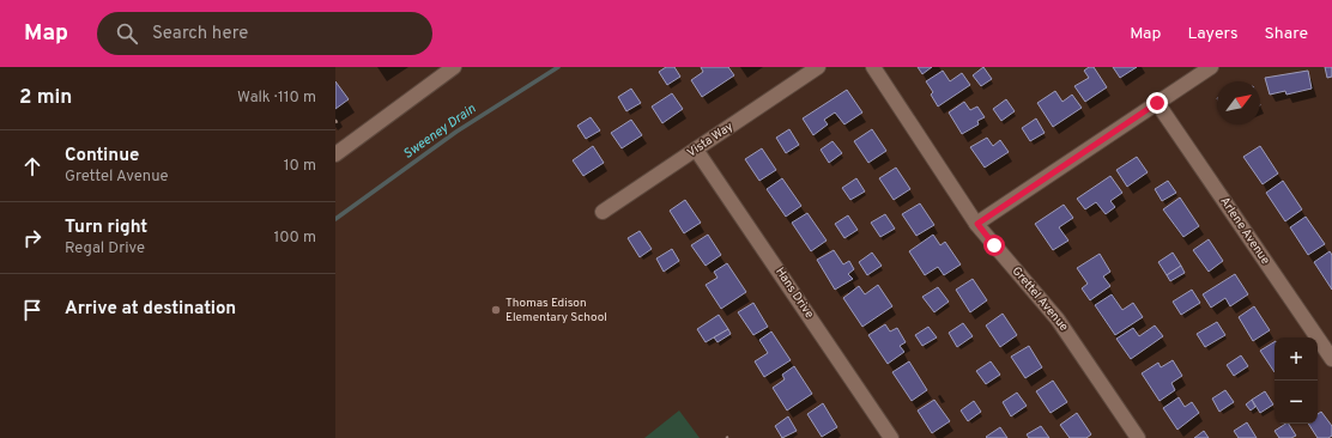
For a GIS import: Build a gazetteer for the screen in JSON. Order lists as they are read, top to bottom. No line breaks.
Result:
{"streets":{"street":["Vista Way","Arlene Avenue","Hans Drive","Grettel Avenue"]},"crossings":[["Vista Way","Hans Drive"]],"water":["Sweeney Drain"],"places":["Thomas Edison Elementary School"],"north":"top right","page":{"header":"Map","search":"Search here","nav":["Map","Layers","Share"],"heading":["2 min","Walk · 110 m"],"list":[["Continue","Grettel Avenue","10 m"],["Turn right","Regal Drive","100 m"],"Arrive at destination"],"map_buttons":["+","−"]}}
